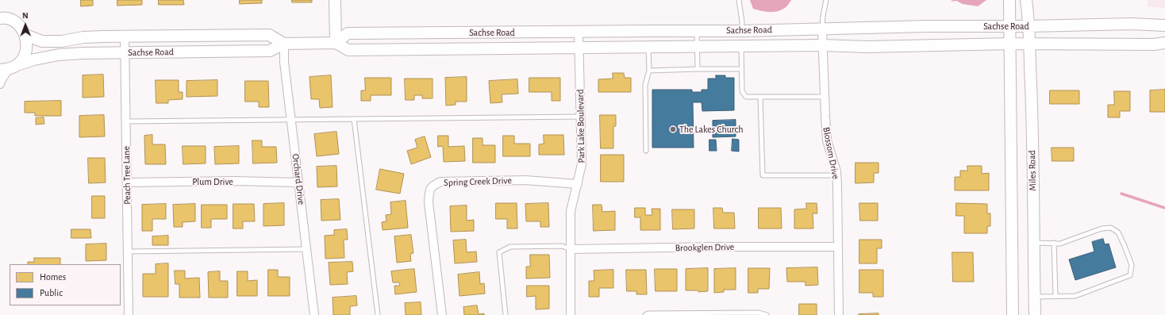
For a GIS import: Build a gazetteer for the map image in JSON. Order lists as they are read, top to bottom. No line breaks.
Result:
{"streets":{"main road":["Sachse Road","Miles Road"],"street":["Park Lake Boulevard","Blossom Drive","Peach Tree Lane","Orchard Drive","Plum Drive","Spring Creek Drive","Brookglen Drive"]},"crossings":[["Sachse Road","Park Lake Boulevard"],["Sachse Road","Blossom Drive"],["Sachse Road","Miles Road"],["Sachse Road","Peach Tree Lane"],["Sachse Road","Orchard Drive"],["Park Lake Boulevard","Spring Creek Drive"],["Park Lake Boulevard","Brookglen Drive"],["Blossom Drive","Brookglen Drive"],["Peach Tree Lane","Plum Drive"],["Orchard Drive","Plum Drive"]],"places":["The Lakes Church"],"legend":["Homes","Public"],"north":"top"}
